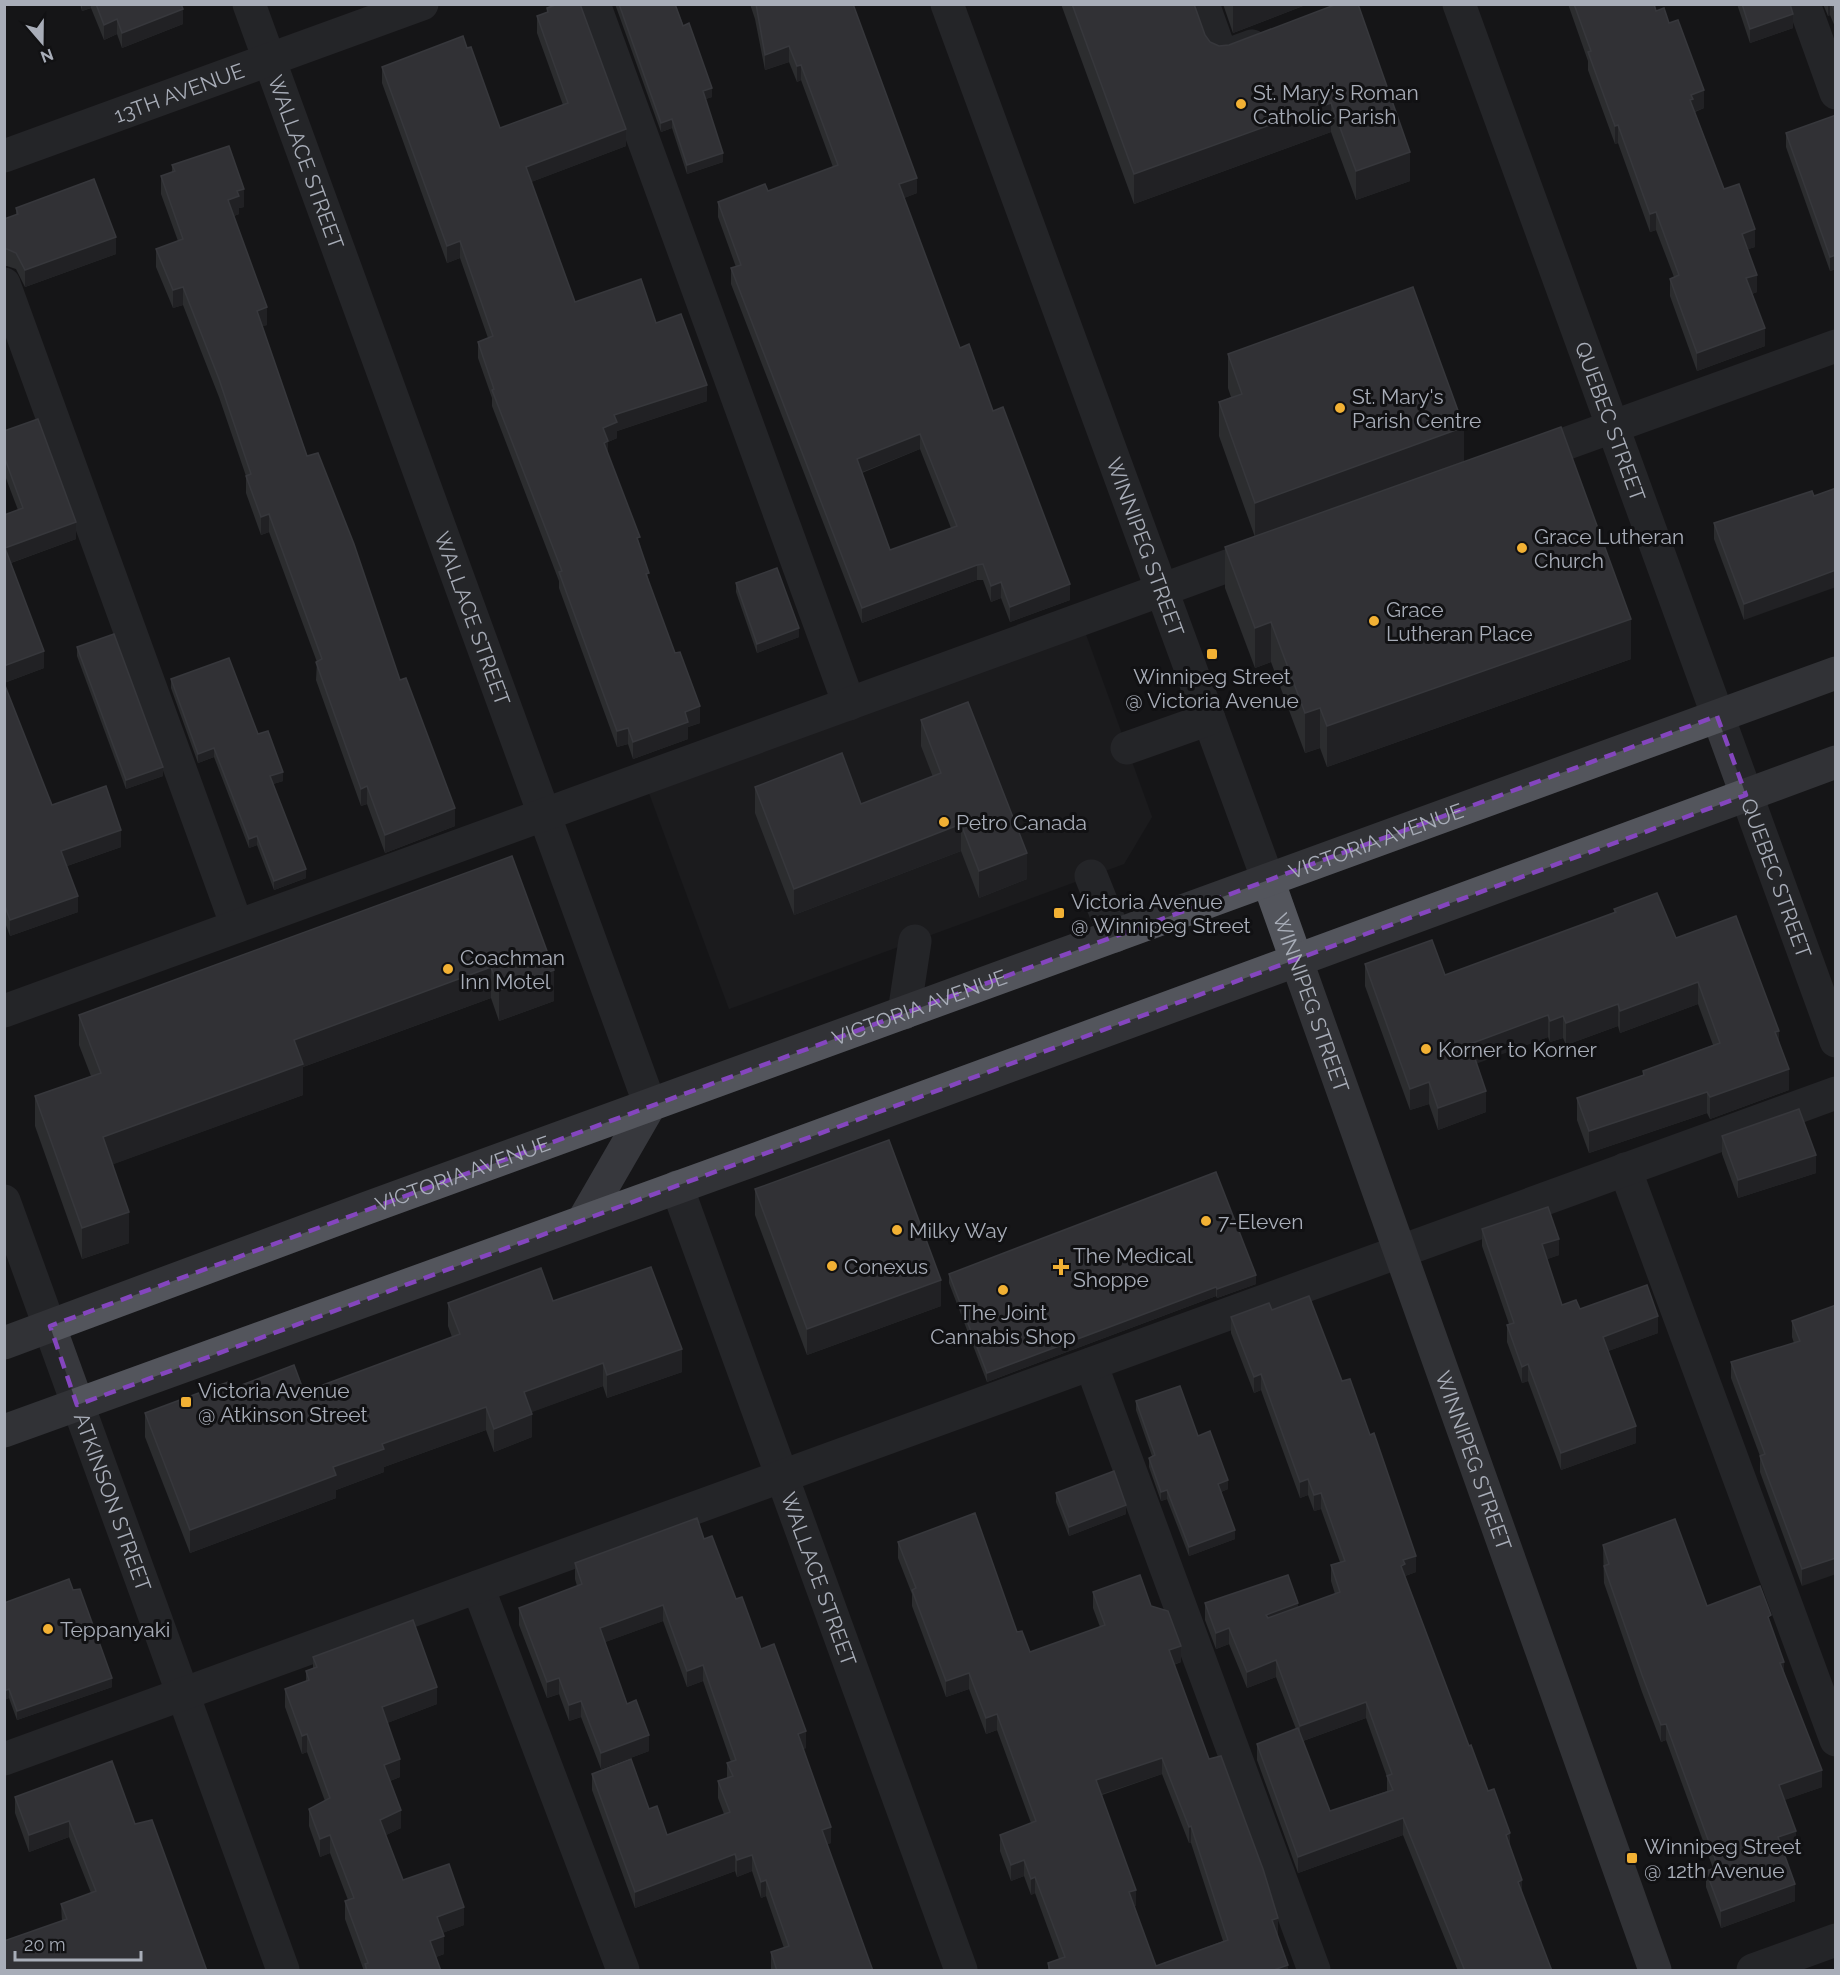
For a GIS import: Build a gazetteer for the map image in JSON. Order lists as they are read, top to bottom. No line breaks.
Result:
{"streets":{"main road":["WINNIPEG STREET","VICTORIA AVENUE"],"street":["13TH AVENUE","WALLACE STREET","QUEBEC STREET","ATKINSON STREET"]},"crossings":[["13TH AVENUE","WALLACE STREET"],["WALLACE STREET","VICTORIA AVENUE"],["QUEBEC STREET","VICTORIA AVENUE"],["WINNIPEG STREET","VICTORIA AVENUE"],["VICTORIA AVENUE","ATKINSON STREET"]],"places":{"other":["St. Mary's Roman Catholic Parish","St. Mary's Parish Centre","Grace Lutheran Church","Grace Lutheran Place","Petro Canada","Coachman Inn Motel","Korner to Korner","7-Eleven","Milky Way","Conexus","The Joint Cannabis Shop","Teppanyaki"],"transit":["Winnipeg Street @ Victoria Avenue","Victoria Avenue @ Winnipeg Street","Victoria Avenue @ Atkinson Street","Winnipeg Street @ 12th Avenue"],"health":["The Medical Shoppe"]},"scale_bar":"20 m","north":"bottom"}
